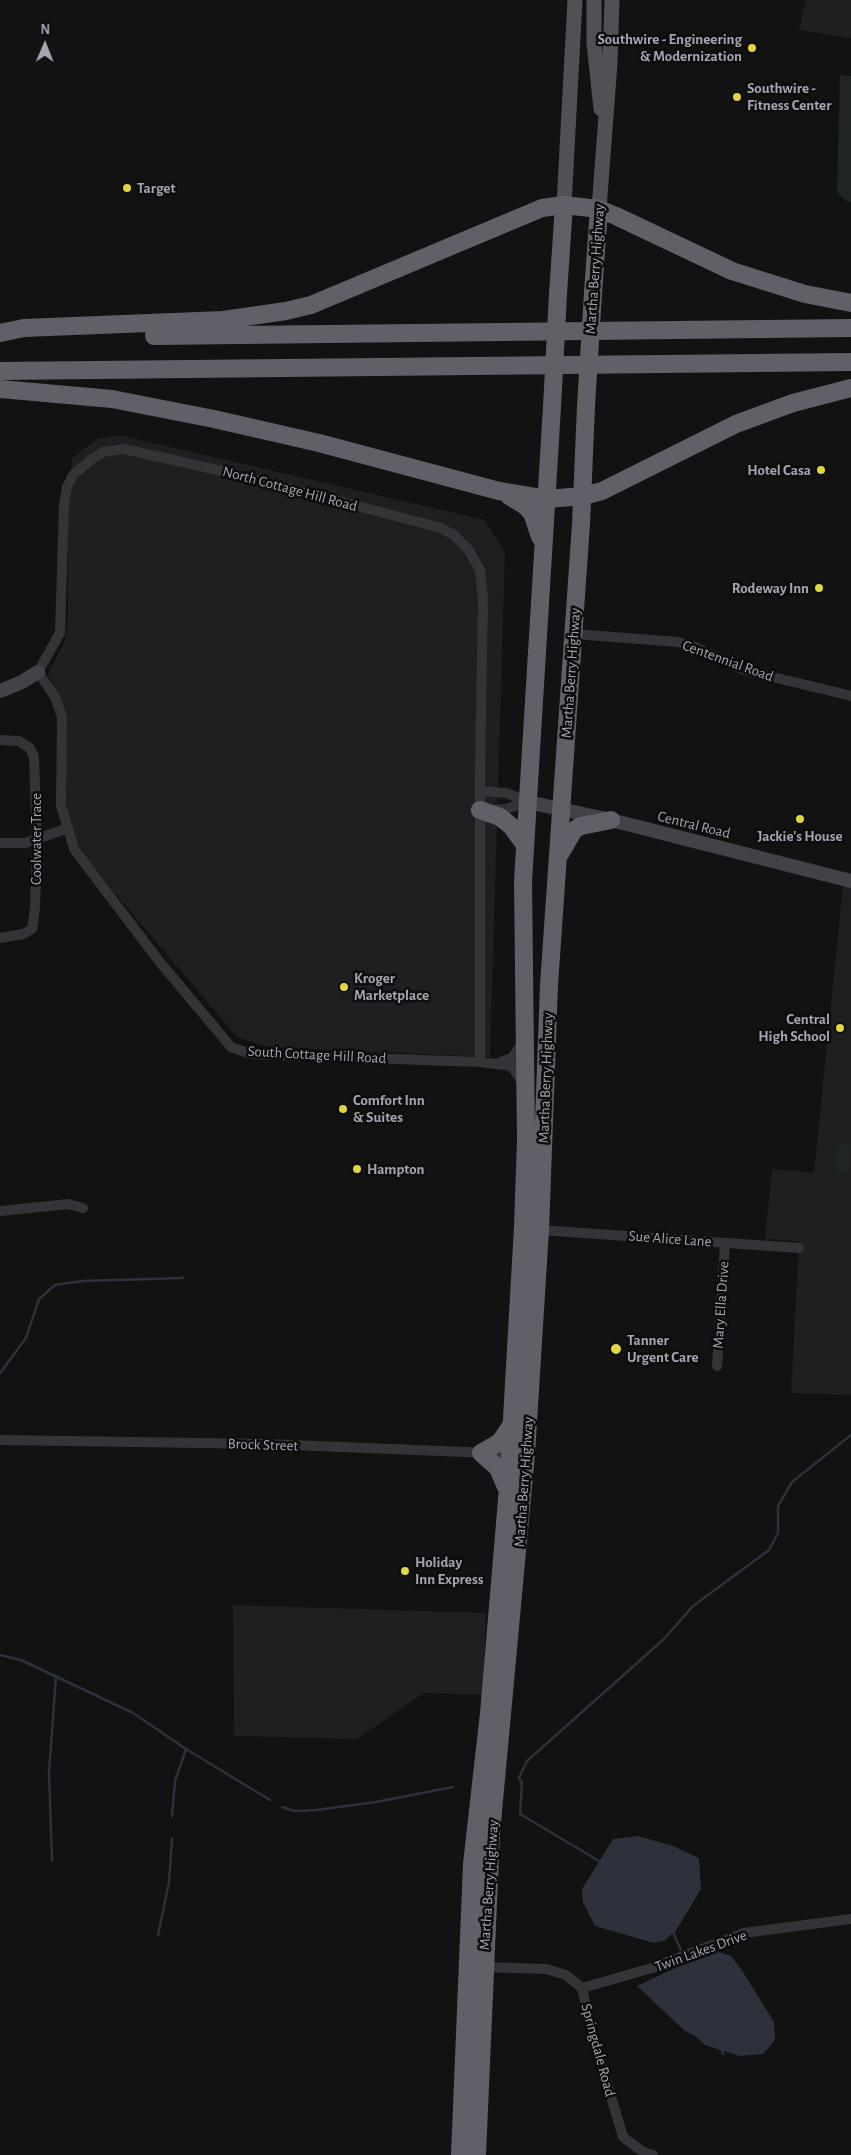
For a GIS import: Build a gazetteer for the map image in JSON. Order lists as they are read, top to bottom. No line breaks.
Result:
{"streets":{"highway":["Martha Berry Highway"],"street":["North Cottage Hill Road","Centennial Road","Central Road","Coolwater Trace","South Cottage Hill Road","Sue Alice Lane","Mary Ella Drive","Brock Street","Twin Lakes Drive","Springdale Road"]},"crossings":[["Martha Berry Highway","Centennial Road"],["Martha Berry Highway","Central Road"],["Martha Berry Highway","Sue Alice Lane"],["Martha Berry Highway","Brock Street"],["Martha Berry Highway","Springdale Road"],["North Cottage Hill Road","Central Road"],["North Cottage Hill Road","South Cottage Hill Road"],["Sue Alice Lane","Mary Ella Drive"],["Twin Lakes Drive","Springdale Road"]],"places":["Southwire - Engineering & Modernization","Southwire - Fitness Center","Target","Hotel Casa","Rodeway Inn","Jackie's House","Kroger Marketplace","Central High School","Comfort Inn & Suites","Hampton","Tanner Urgent Care","Holiday Inn Express"],"north":"top"}
